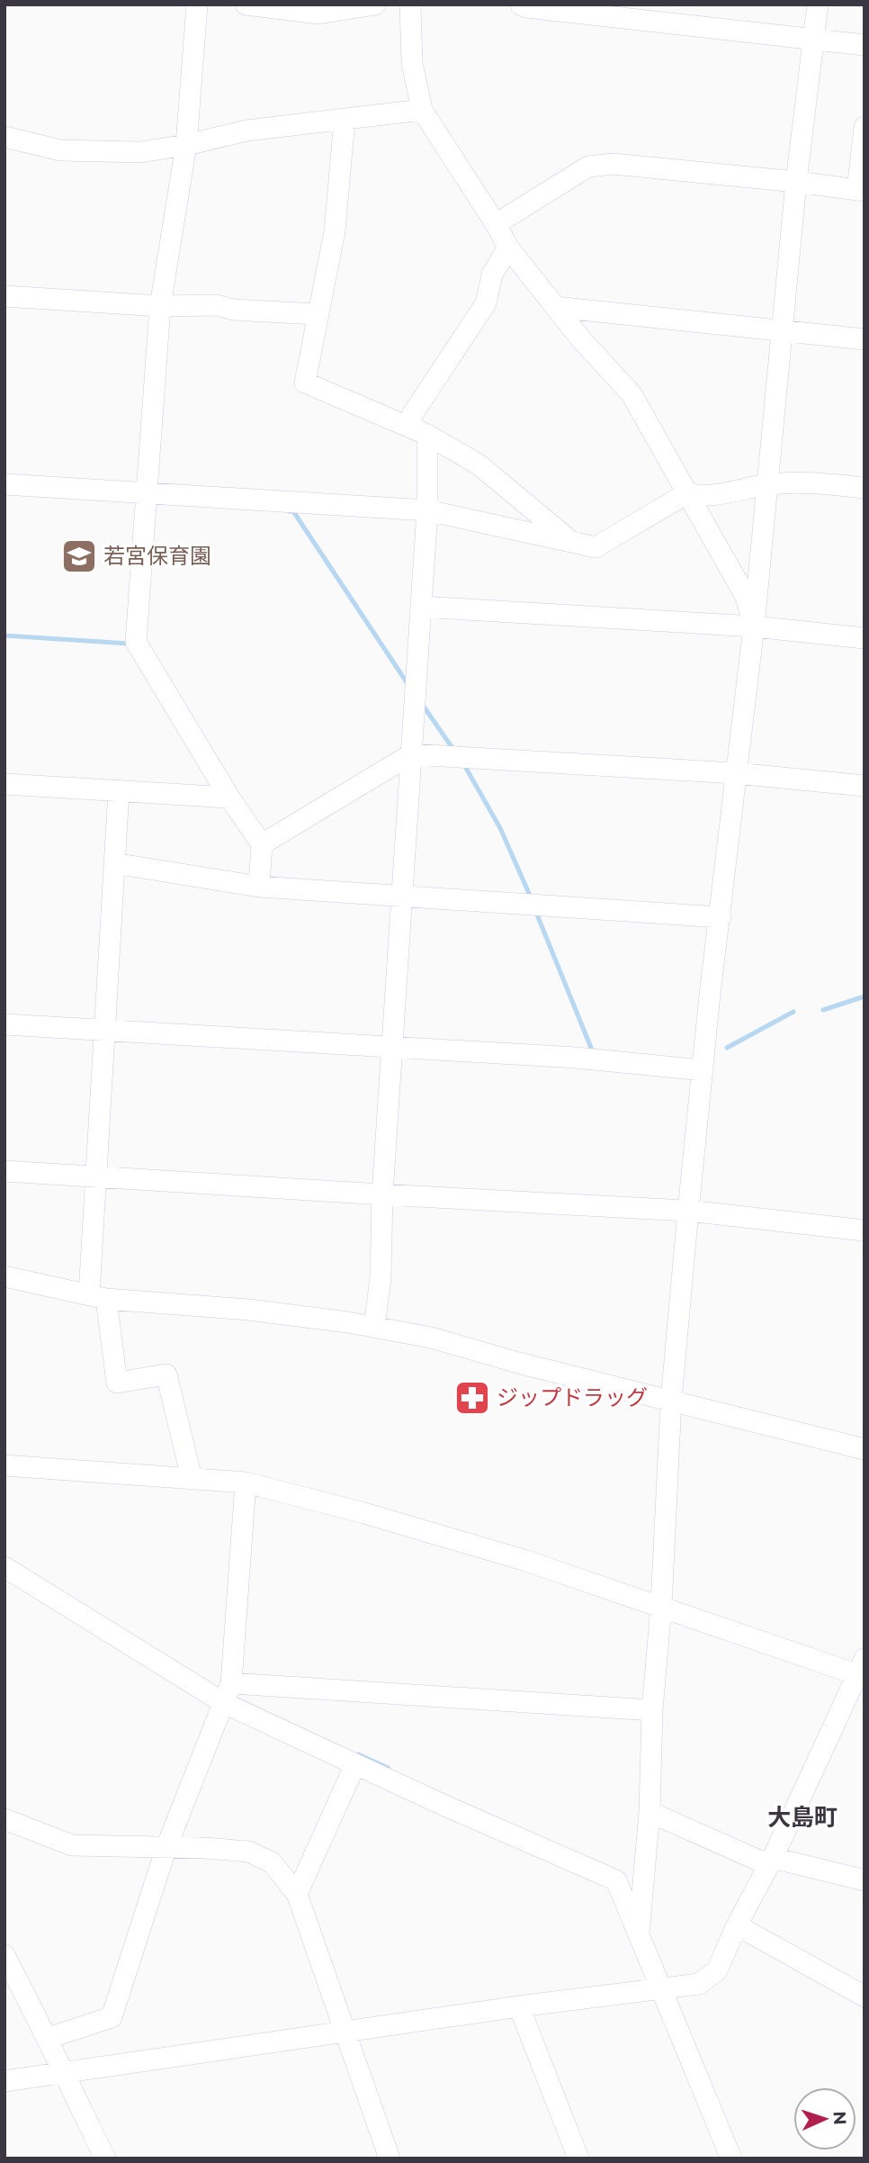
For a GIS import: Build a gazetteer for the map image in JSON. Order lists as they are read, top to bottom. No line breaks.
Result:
{"districts":["大島町"],"places":{"school or university":["若宮保育園"],"pharmacy":["ジップドラッグ"]},"north":"right"}
